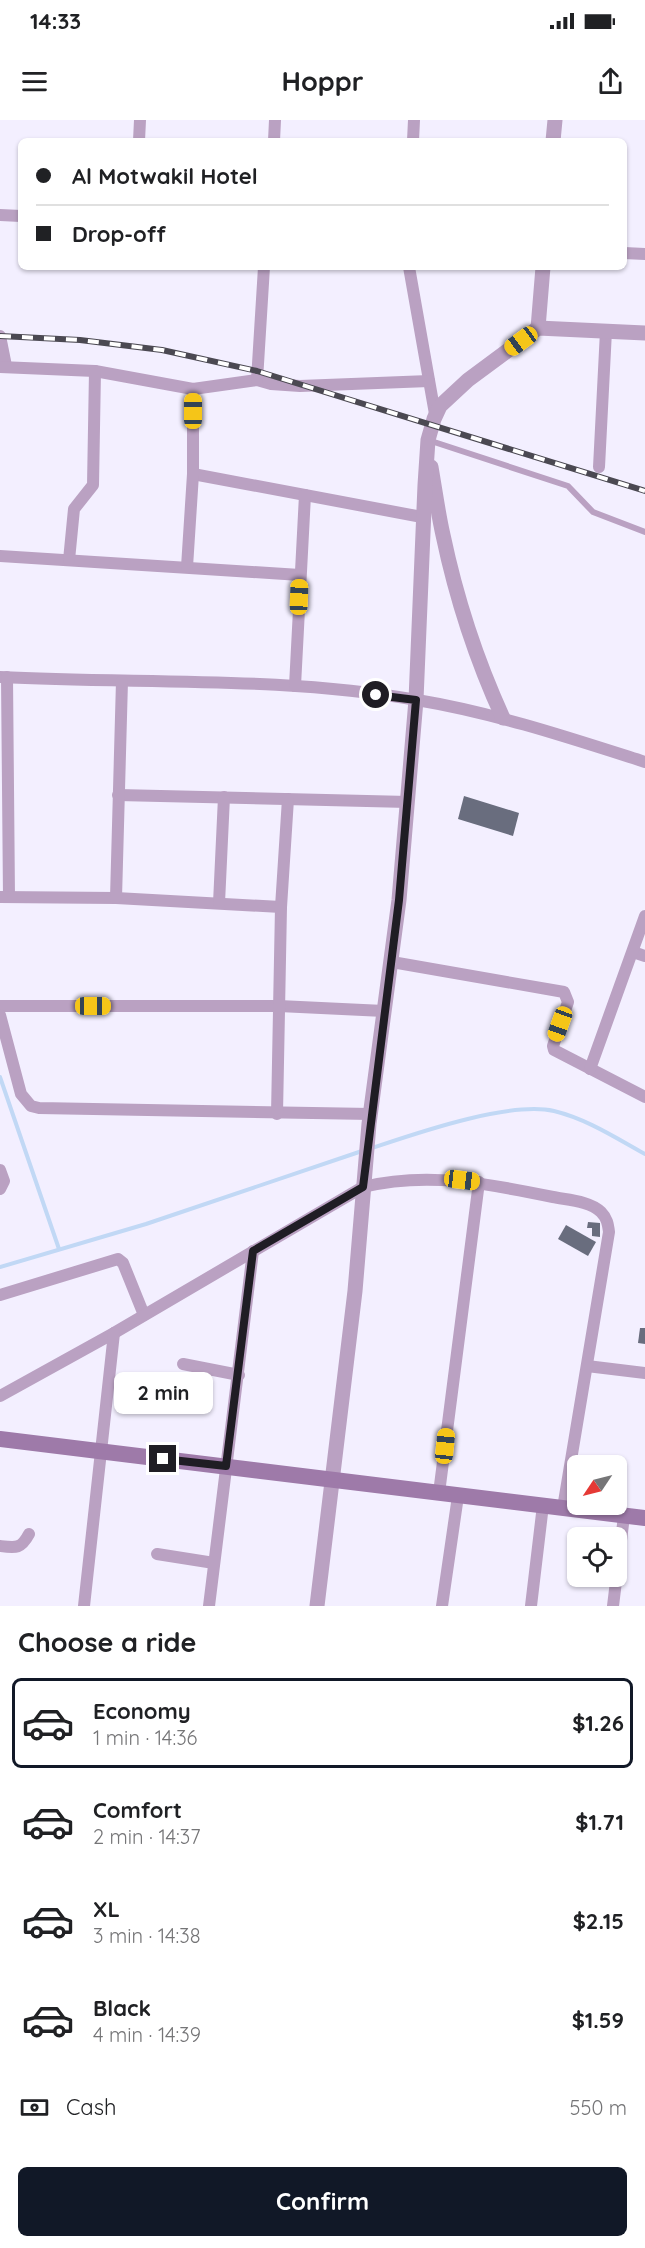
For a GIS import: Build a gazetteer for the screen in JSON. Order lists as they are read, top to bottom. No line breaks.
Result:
{"north":"bottom left","page":{"status":"14:33","header":"Hoppr","banner":["Al Motwakil Hotel","Drop-off"],"bubble":"2 min","heading":"Choose a ride","list":[{"name":"Economy","note":"1 min · 14:36","value":"$1.26"},{"name":"Comfort","note":"2 min · 14:37","value":"$1.71"},{"name":"XL","note":"3 min · 14:38","value":"$2.15"},{"name":"Black","note":"4 min · 14:39","value":"$1.59"}],"pay":["Cash","550 m"],"buttons":"Confirm"}}
